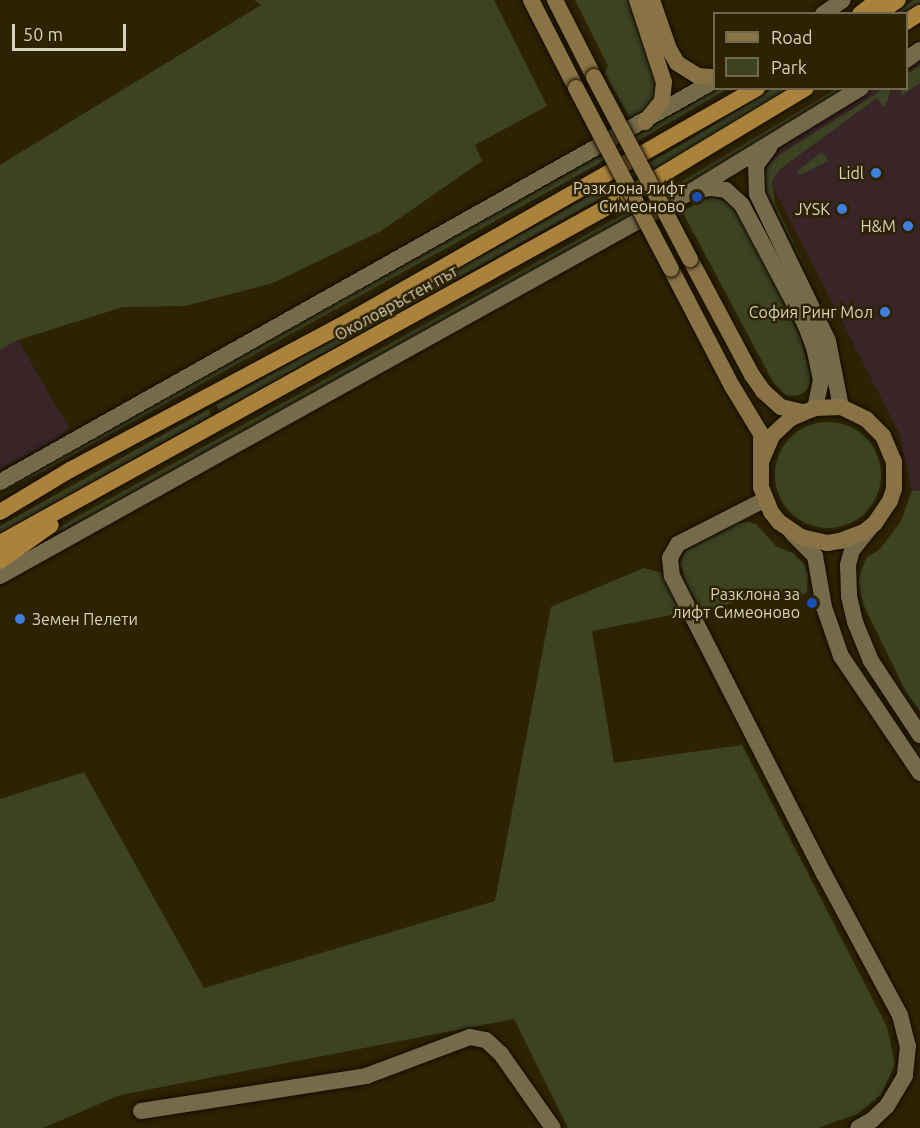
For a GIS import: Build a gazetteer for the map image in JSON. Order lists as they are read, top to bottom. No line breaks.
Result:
{"streets":{"highway":["Околовръстен път"]},"places":["Lidl","Разклона лифт Симеоново","JYSK","H&M","София Ринг Мол","Разклона за лифт Симеоново","Земен Пелети"],"legend":["Road","Park"],"scale_bar":"50 m"}
